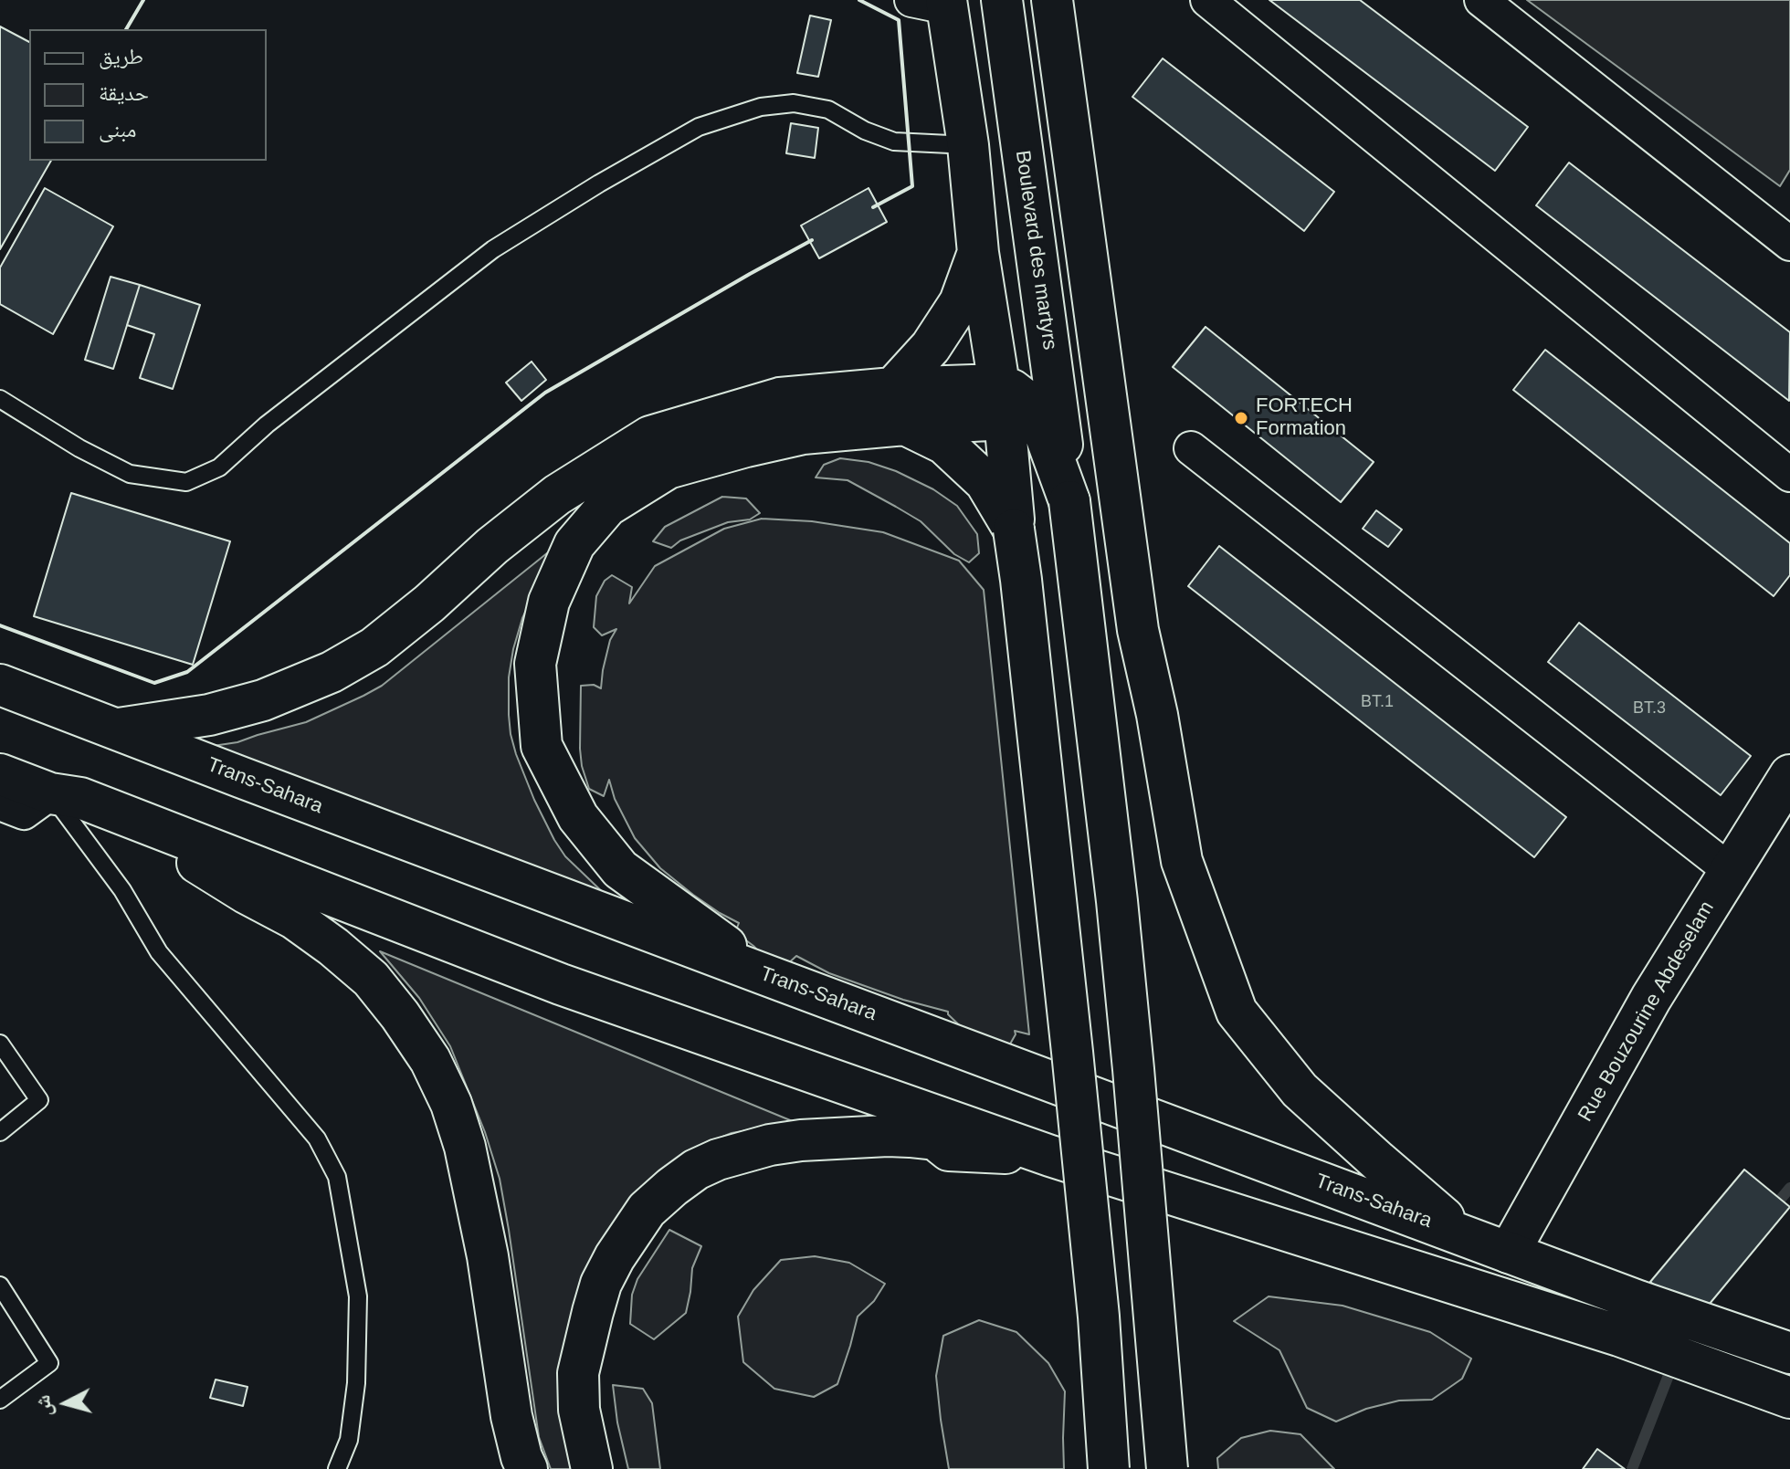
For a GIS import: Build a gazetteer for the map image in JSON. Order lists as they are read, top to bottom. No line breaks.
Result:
{"streets":{"main road":["Boulevard des martyrs","Trans-Sahara","Rue Bouzourine Abdeselam"]},"crossings":[["Trans-Sahara","Rue Bouzourine Abdeselam"]],"places":["FORTECH Formation"],"house_numbers":["BT.1","BT.3"],"legend":["طريق","حديقة","مبنى"],"north":"left"}
